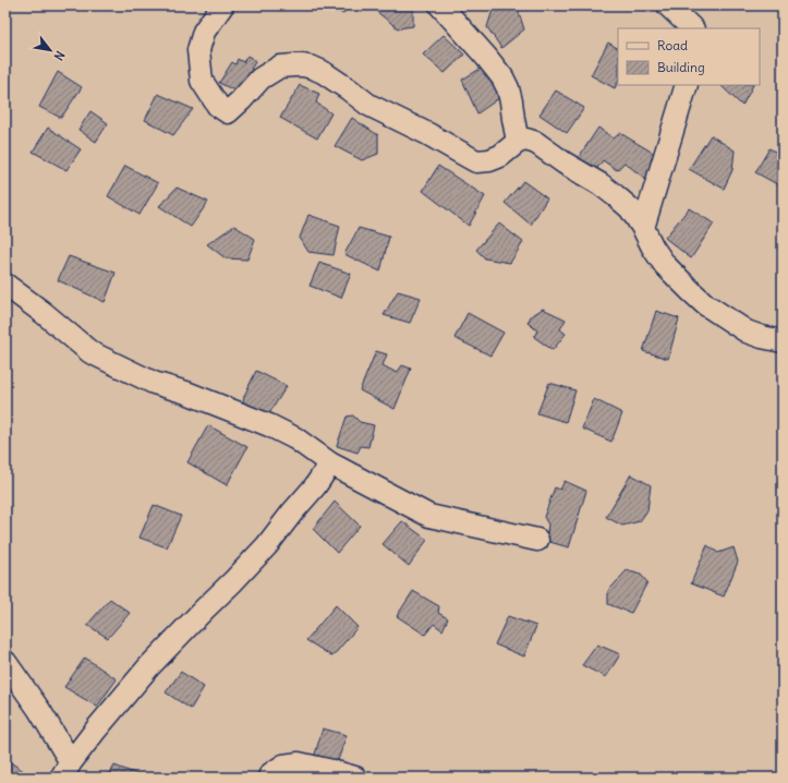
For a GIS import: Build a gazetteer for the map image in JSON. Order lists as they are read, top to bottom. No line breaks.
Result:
{"legend":["Road","Building"],"north":"bottom right"}
